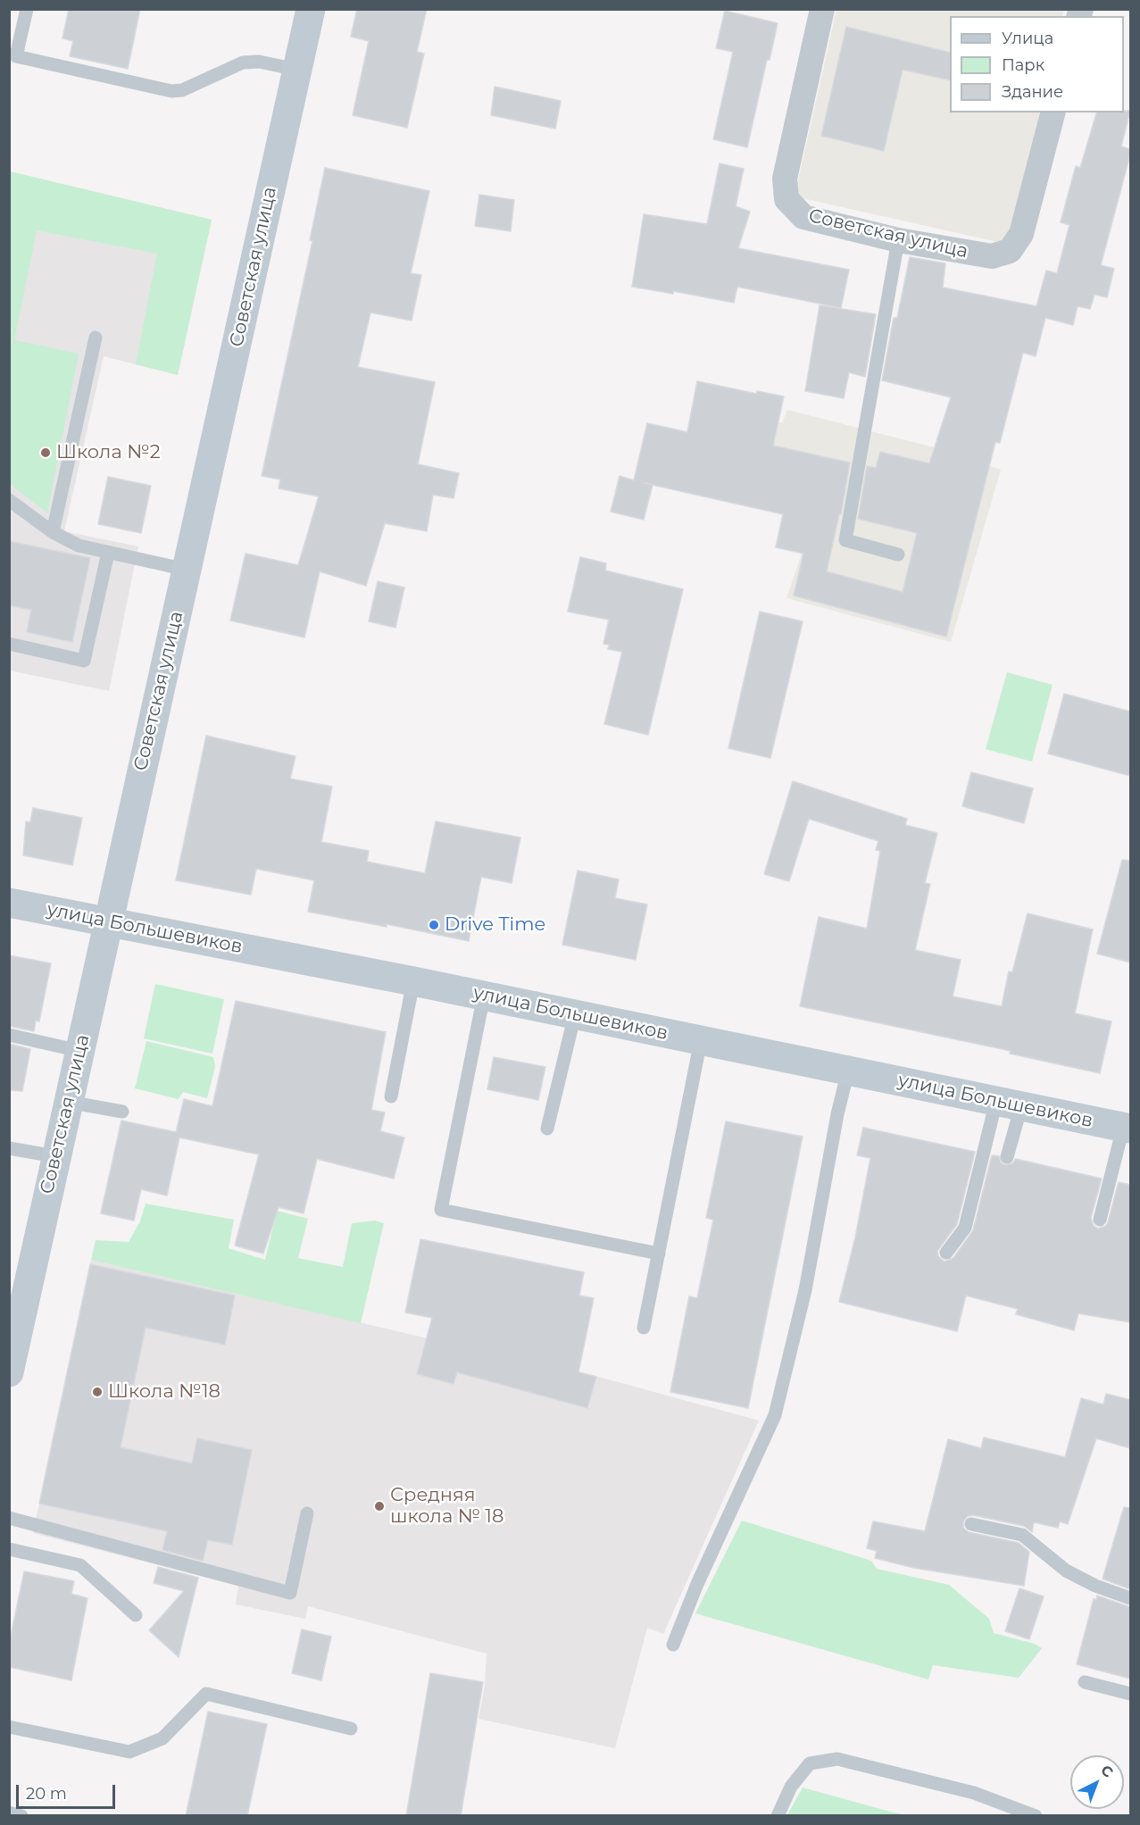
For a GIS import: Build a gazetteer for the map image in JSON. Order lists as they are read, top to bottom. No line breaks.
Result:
{"streets":{"street":["Советская улица","улица Большевиков"]},"crossings":[["Советская улица","улица Большевиков"]],"places":["Школа №2","Drive Time","Школа №18","Средняя школа № 18"],"legend":["Улица","Парк","Здание"],"scale_bar":"20 m","north":"top right"}
